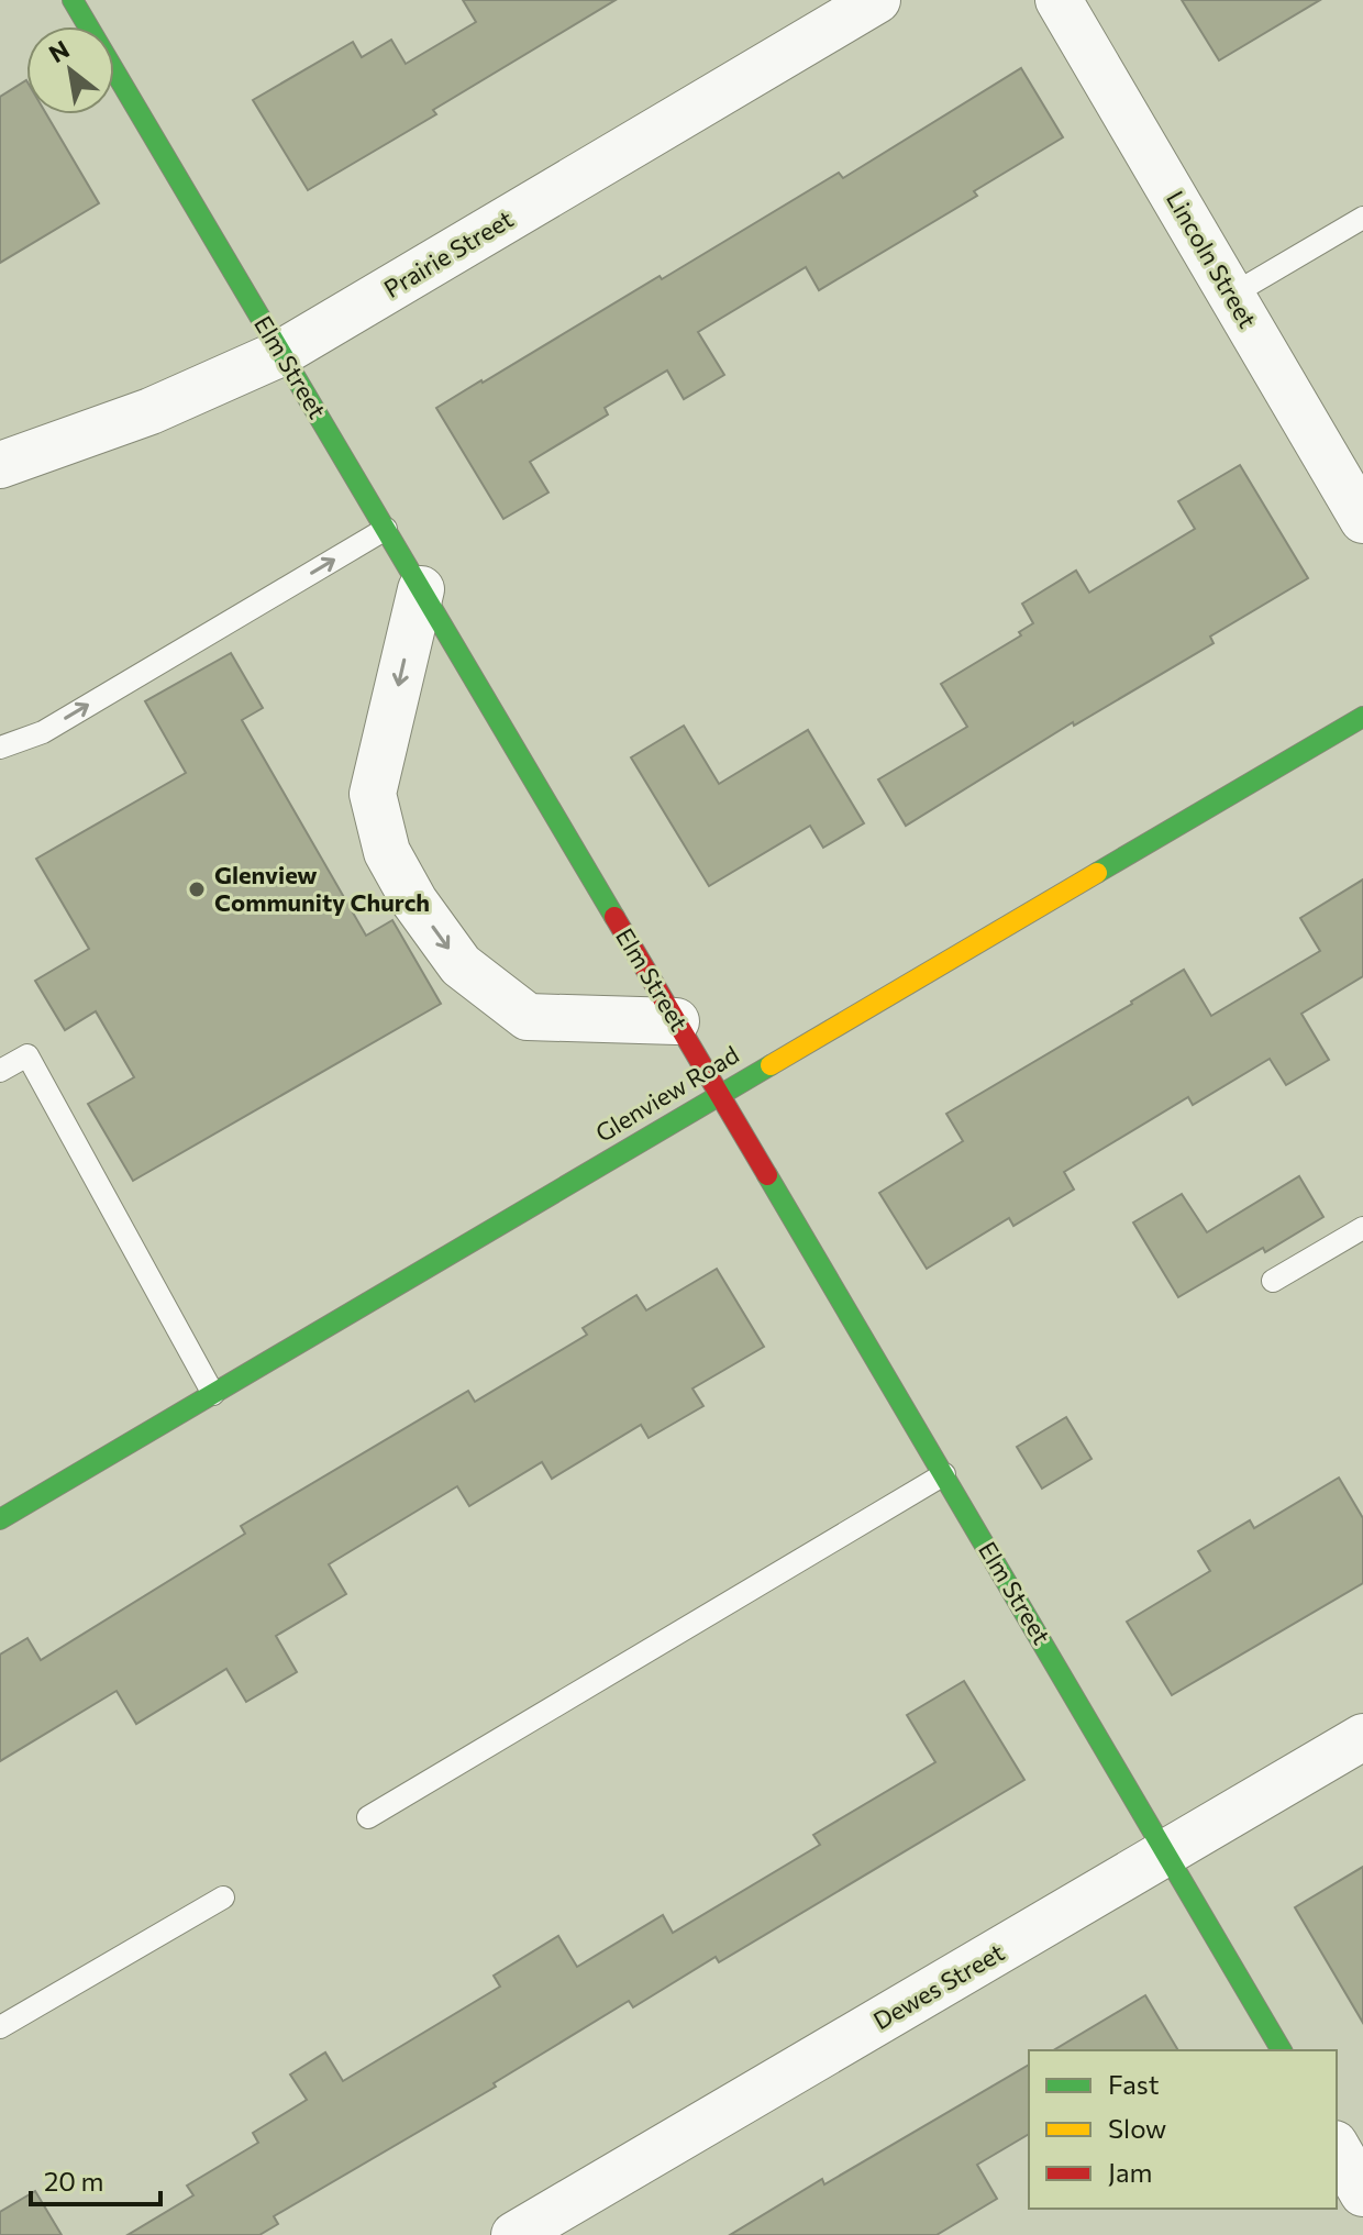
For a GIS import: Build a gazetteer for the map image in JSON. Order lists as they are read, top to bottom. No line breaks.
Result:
{"streets":{"street":["Prairie Street","Lincoln Street","Elm Street","Glenview Road","Dewes Street"]},"crossings":[["Prairie Street","Elm Street"],["Elm Street","Glenview Road"],["Elm Street","Dewes Street"]],"places":["Glenview Community Church"],"legend":["Fast","Slow","Jam"],"scale_bar":"20 m","north":"top left"}
